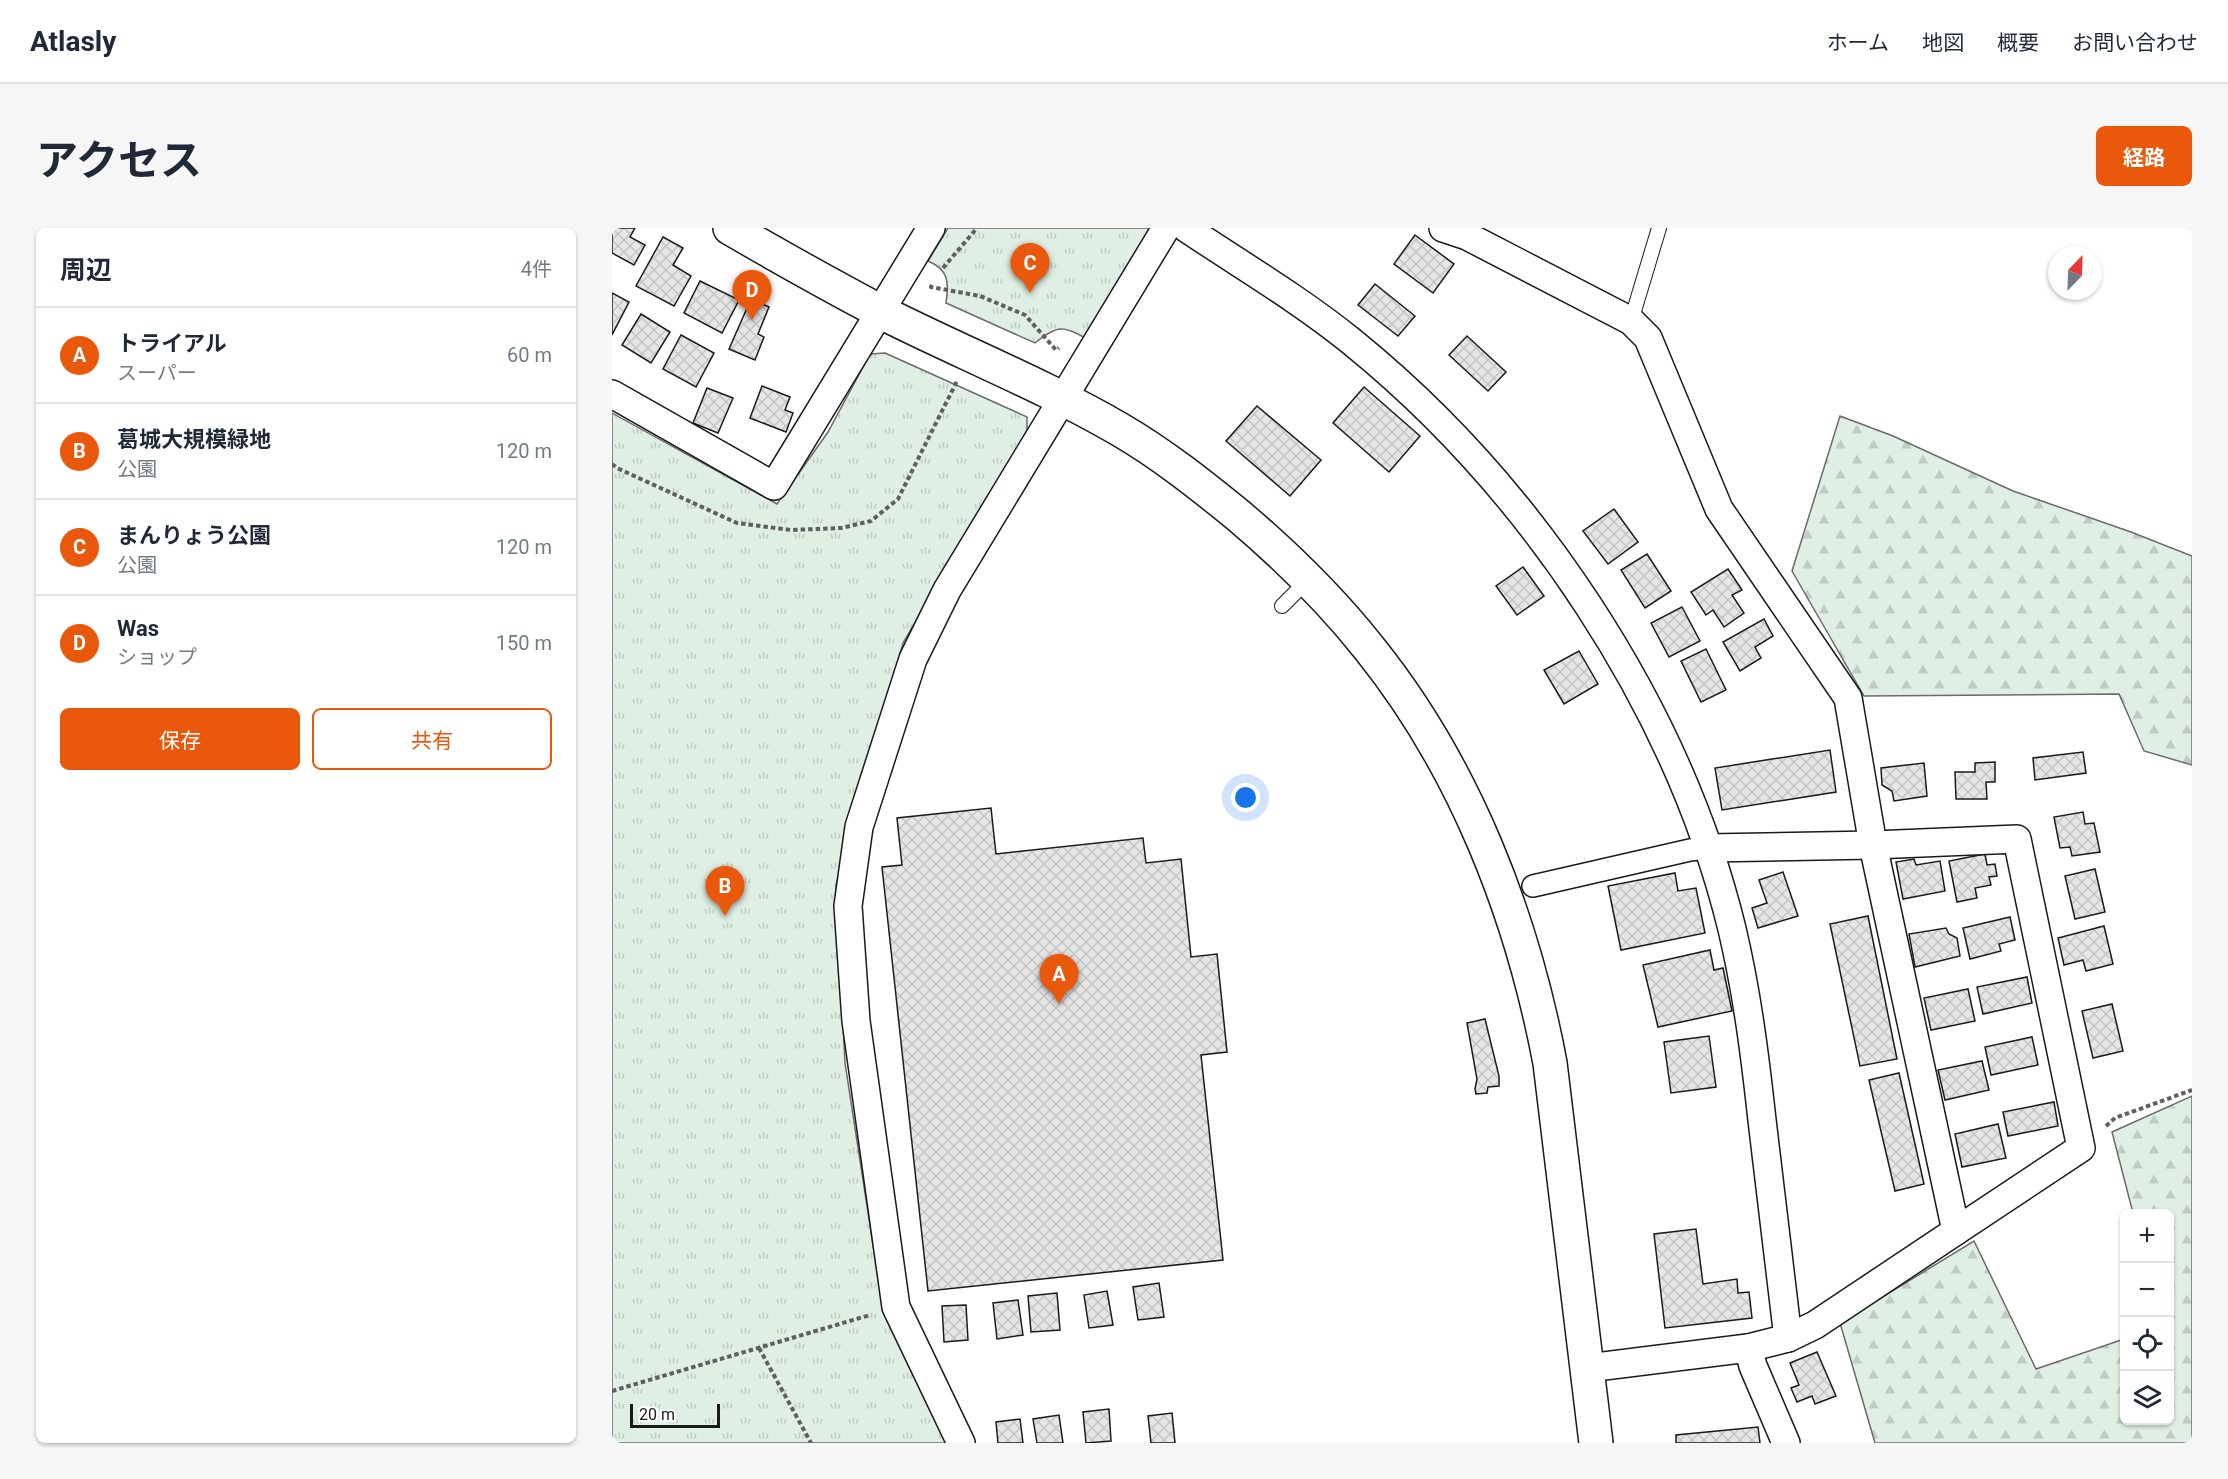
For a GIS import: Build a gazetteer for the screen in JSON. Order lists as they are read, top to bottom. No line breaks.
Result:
{"scale_bar":"20 m","north":"top right","page":{"header":"Atlasly","nav":["ホーム","地図","概要","お問い合わせ"],"title":"アクセス","buttons":["経路",["保存","共有"]],"heading":["周辺","4件"],"pins":["C","D","B","A"],"list":[{"mark":"A","name":"トライアル","note":"スーパー","value":"60 m"},{"mark":"B","name":"葛城大規模緑地","note":"公園","value":"120 m"},{"mark":"C","name":"まんりょう公園","note":"公園","value":"120 m"},{"mark":"D","name":"Was","note":"ショップ","value":"150 m"}],"map_buttons":["+","−"],"scale":"20 m"}}
